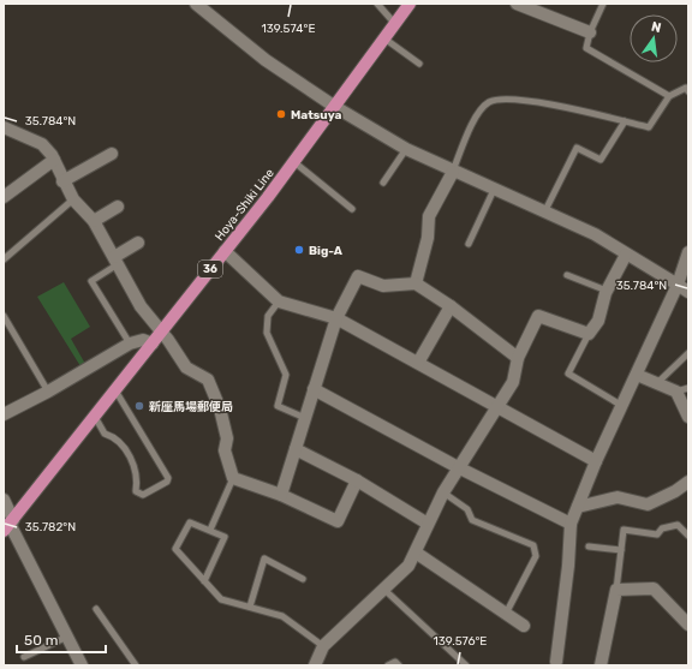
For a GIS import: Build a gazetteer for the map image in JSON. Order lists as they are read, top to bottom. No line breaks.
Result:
{"streets":{"main road":["Hoya-Shiki Line","36"]},"places":["Matsuya","Big-A","新座馬場郵便局"],"scale_bar":"50 m","north":"top","coordinates":["139.574°E","35.784°N","35.782°N","139.576°E"]}
